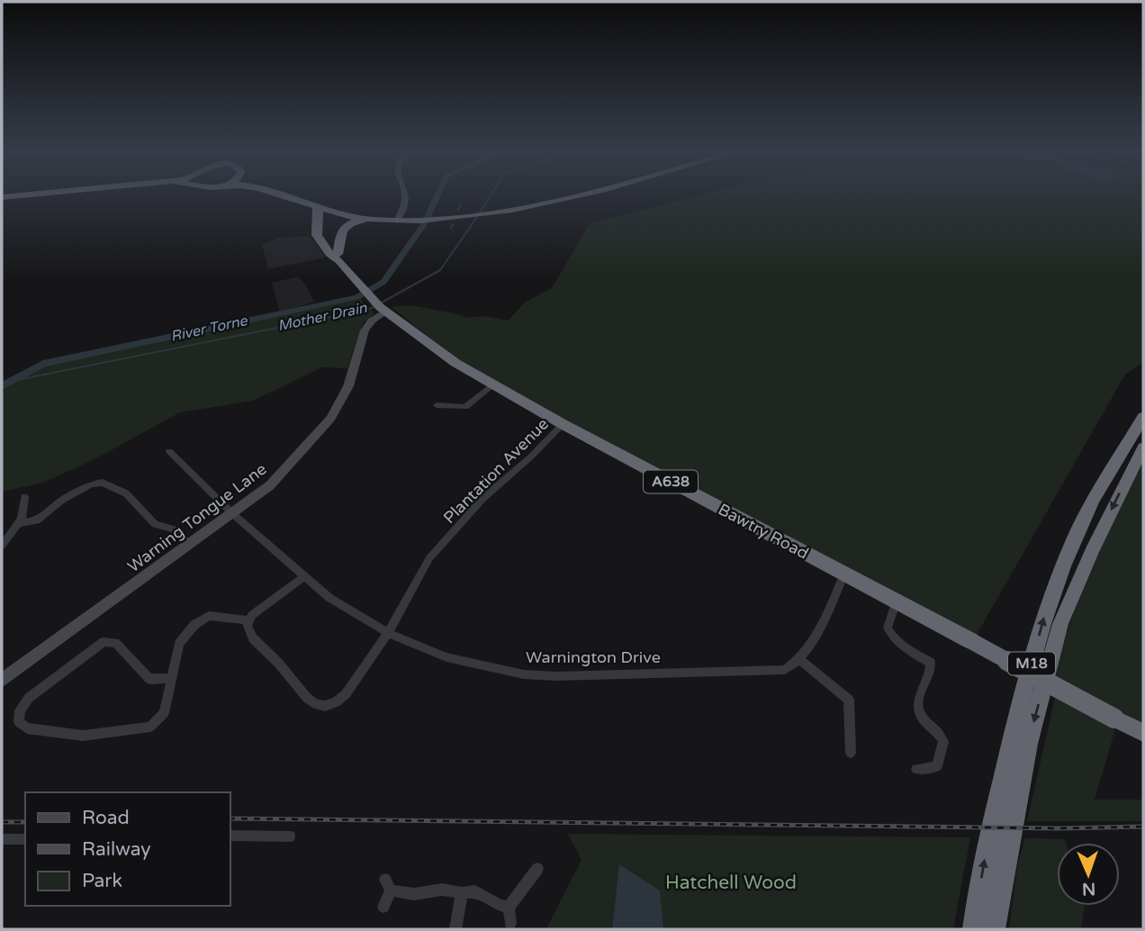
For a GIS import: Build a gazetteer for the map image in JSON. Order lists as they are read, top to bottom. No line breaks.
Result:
{"streets":{"highway":["A638","Bawtry Road","M18"],"street":["Plantation Avenue","Warning Tongue Lane","Warnington Drive"]},"crossings":[["Plantation Avenue","Bawtry Road"],["Plantation Avenue","Warnington Drive"],["Warning Tongue Lane","Bawtry Road"],["Warning Tongue Lane","Warnington Drive"]],"water":["Mother Drain","River Torne"],"parks":["Hatchell Wood"],"legend":["Road","Railway","Park"],"north":"bottom"}
